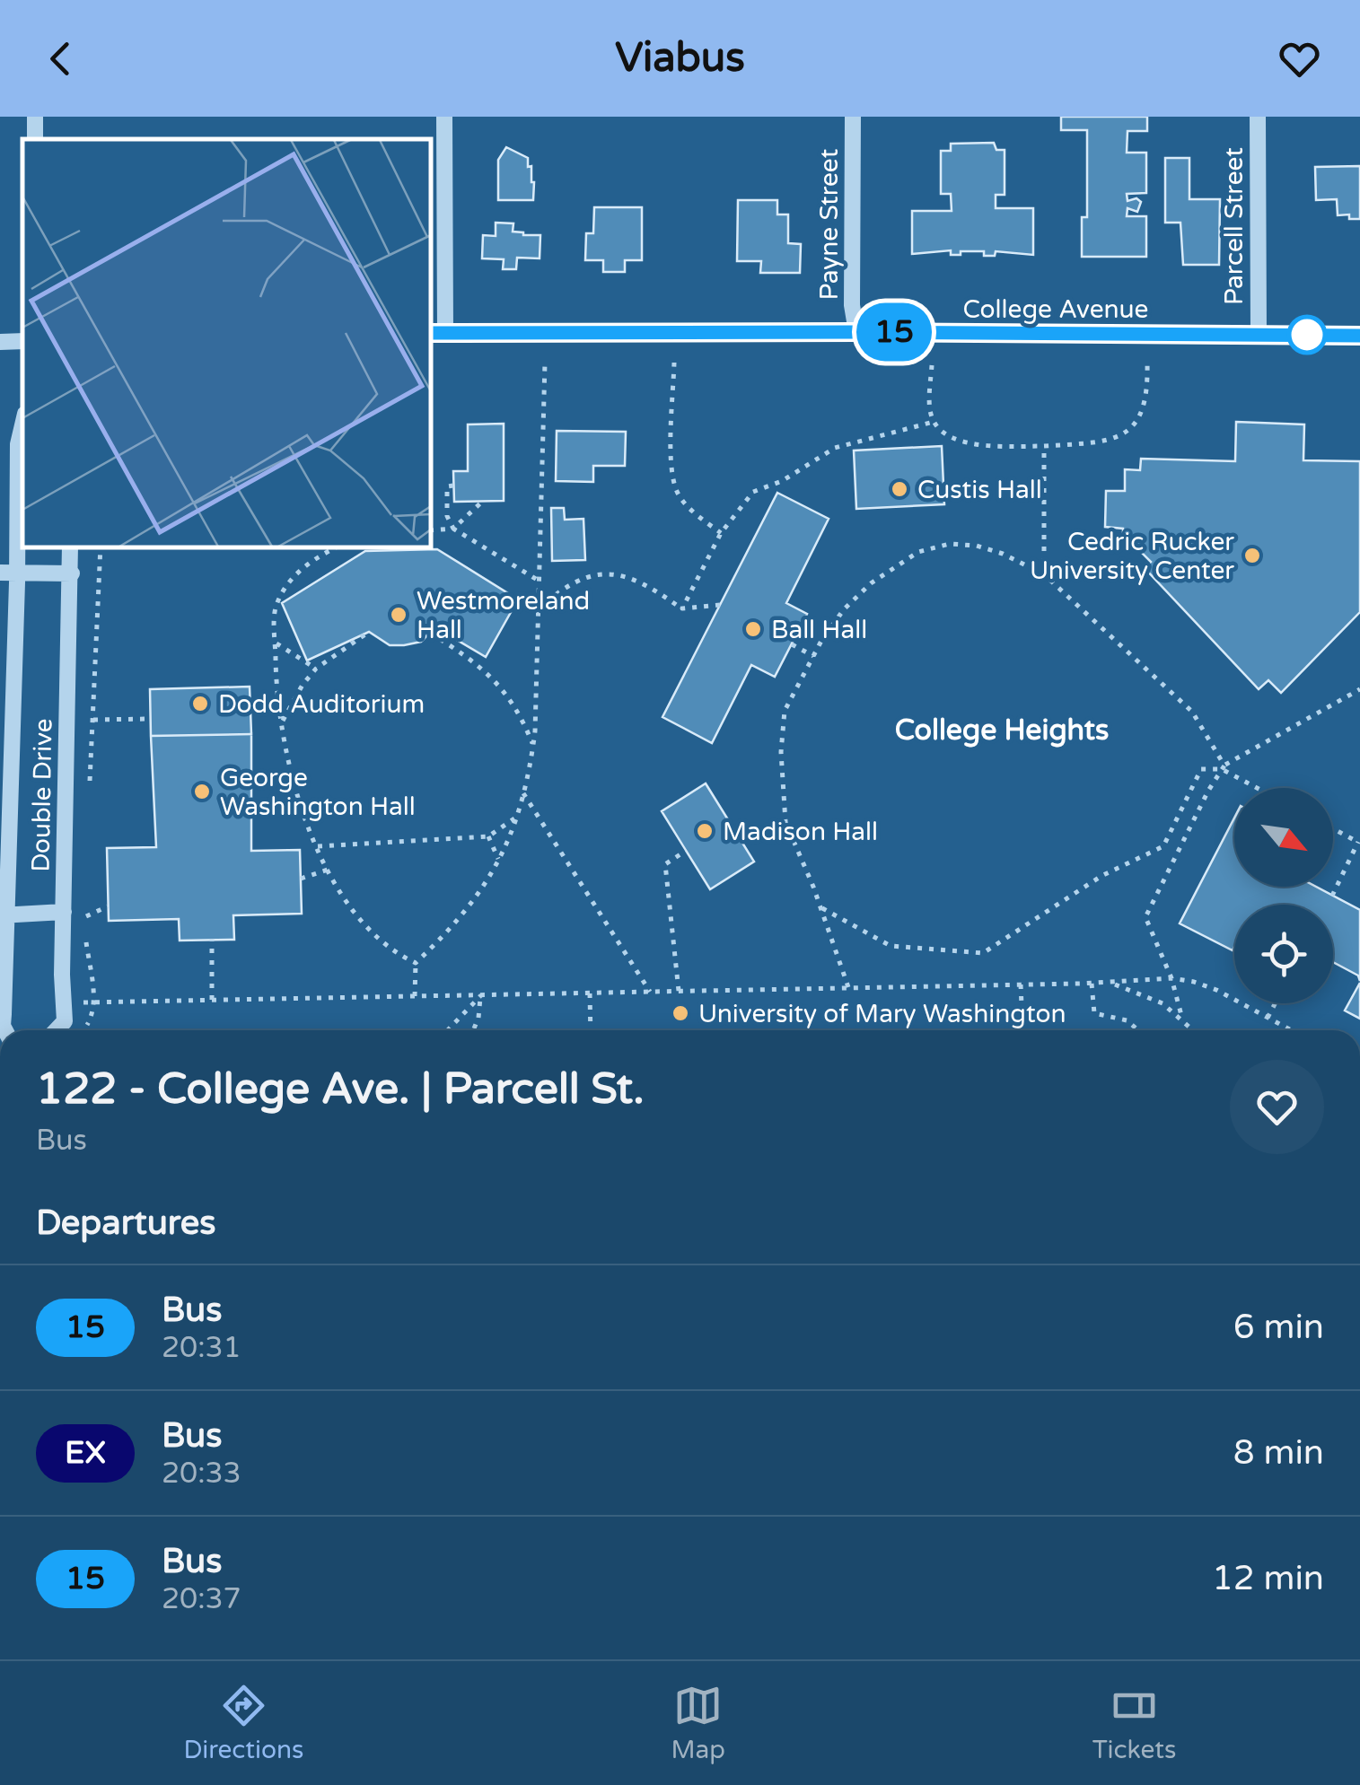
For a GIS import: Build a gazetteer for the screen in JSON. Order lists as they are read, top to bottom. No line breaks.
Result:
{"streets":{"street":["Payne Street","Parcell Street","College Avenue","Double Drive"]},"crossings":[["Payne Street","College Avenue"],["Parcell Street","College Avenue"]],"districts":["College Heights"],"places":["Custis Hall","Cedric Rucker University Center","Westmoreland Hall","Ball Hall","Dodd Auditorium","George Washington Hall","Madison Hall","University of Mary Washington"],"lines":["bus line 15"],"north":"bottom right","page":{"header":"Viabus","on_map":"15","heading":[["122 - College Ave. | Parcell St.","Bus"],"Departures"],"list":[{"mark":"15","name":"Bus","note":"20:31","value":"6 min"},{"mark":"EX","name":"Bus","note":"20:33","value":"8 min"},{"mark":"15","name":"Bus","note":"20:37","value":"12 min"}],"tabs":["Directions","Map","Tickets"]}}
